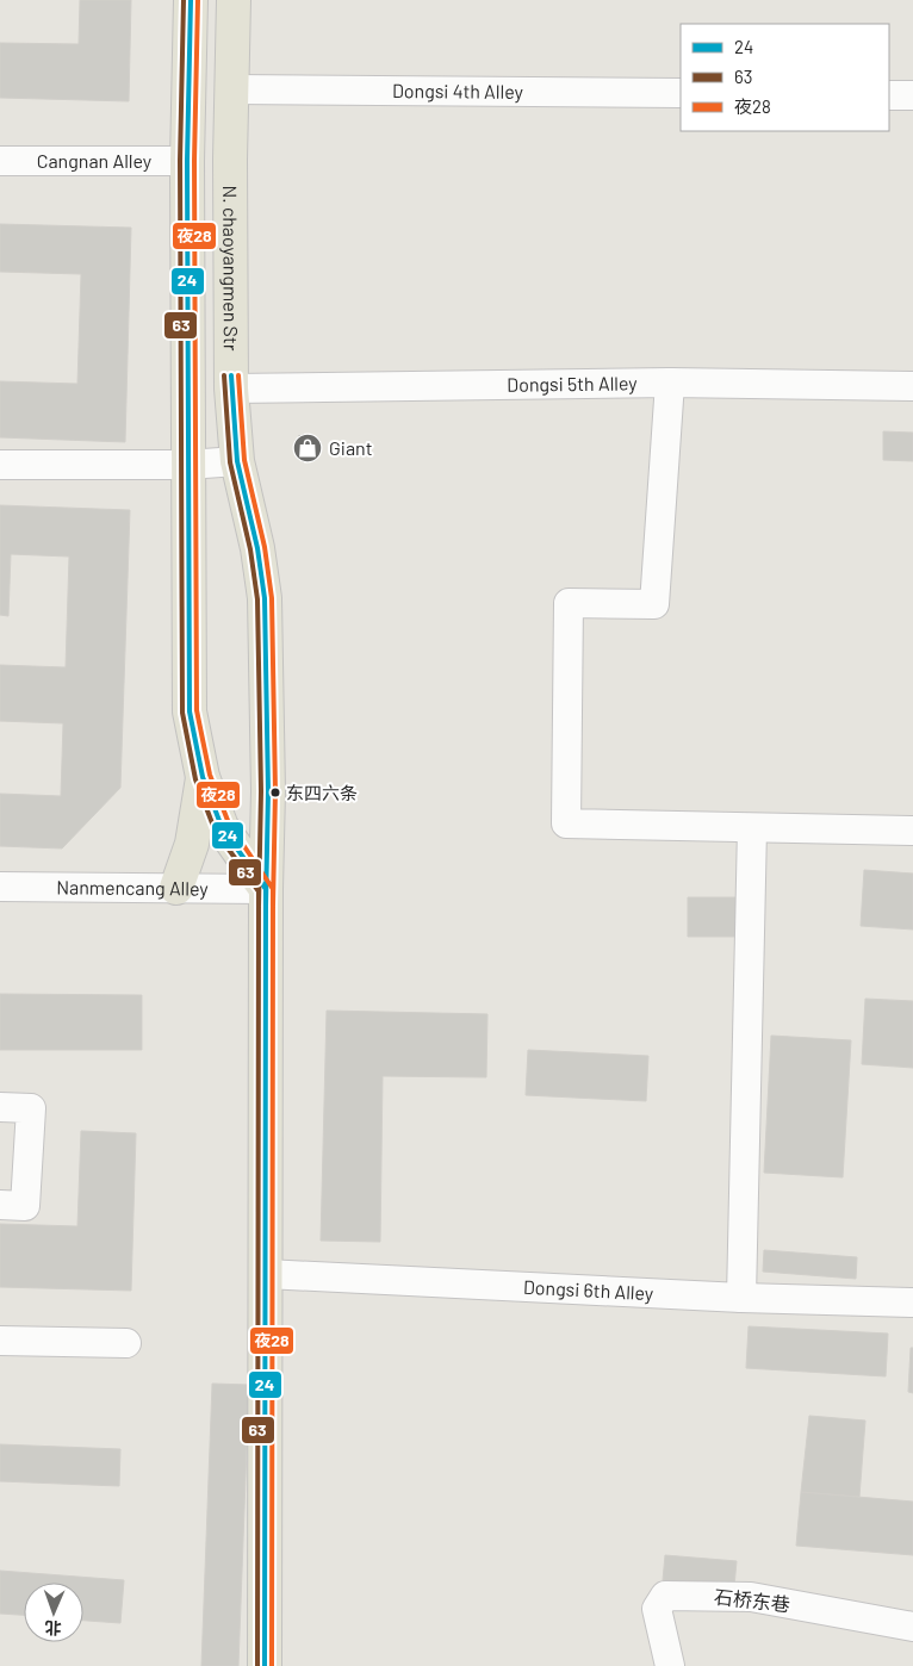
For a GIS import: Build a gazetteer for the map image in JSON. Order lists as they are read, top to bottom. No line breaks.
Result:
{"streets":{"main road":["N. chaoyangmen Str"],"street":["Dongsi 4th Alley","Cangnan Alley","Dongsi 5th Alley","Nanmencang Alley","Dongsi 6th Alley","石桥东巷"]},"crossings":[["Dongsi 4th Alley","N. chaoyangmen Str"],["N. chaoyangmen Str","Dongsi 5th Alley"],["N. chaoyangmen Str","Nanmencang Alley"]],"places":{"shop":["Giant"],"other":["东四六条"]},"lines":["transit line 24","transit line 63","transit line 夜28"],"legend":["24","63","夜28"],"north":"bottom"}
